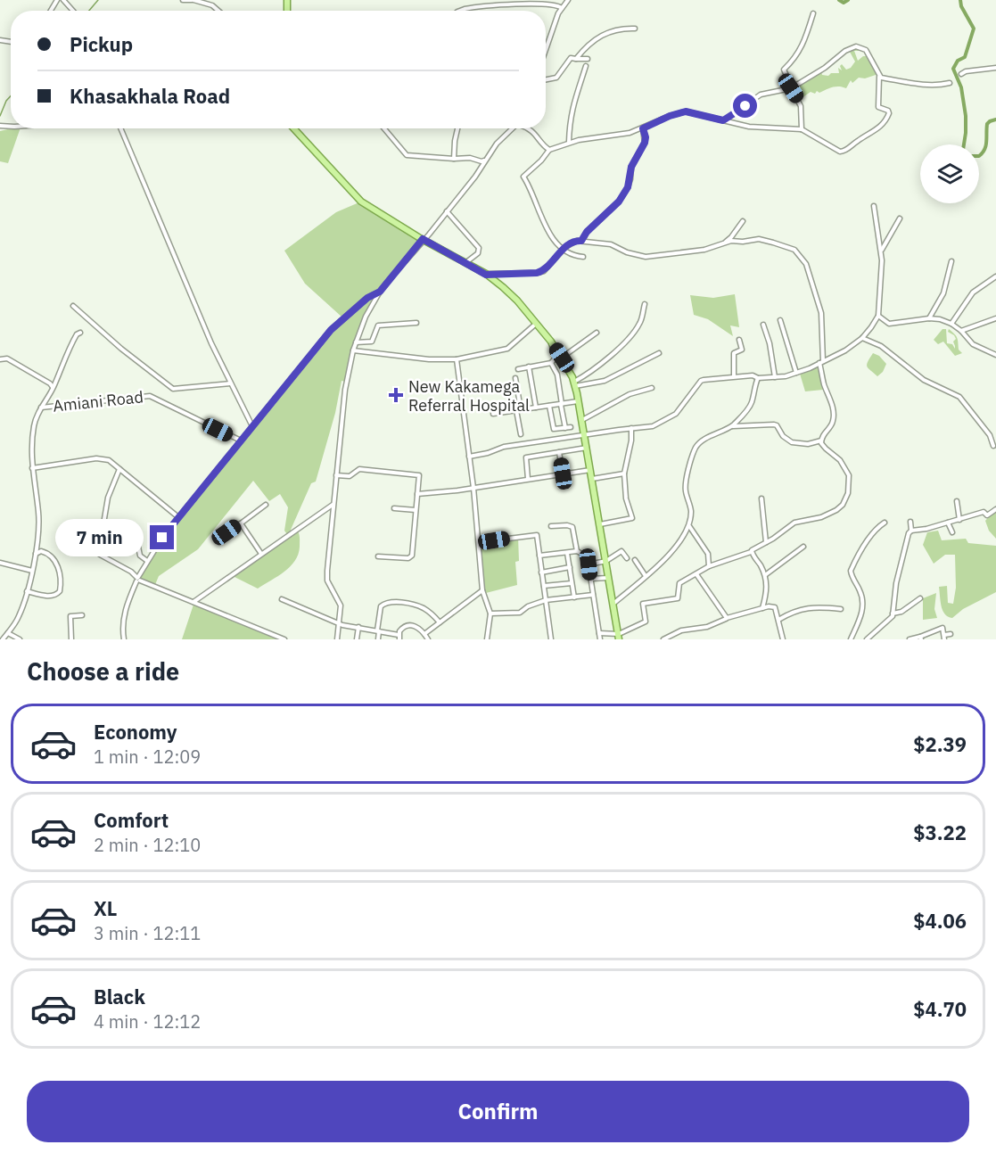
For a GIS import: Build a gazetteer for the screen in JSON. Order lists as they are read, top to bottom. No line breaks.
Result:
{"streets":{"street":["Amiani Road"]},"places":{"health":["New Kakamega Referral Hospital"]},"page":{"banner":["Pickup","Khasakhala Road"],"bubble":"7 min","heading":"Choose a ride","list":[{"name":"Economy","note":"1 min · 12:09","value":"$2.39"},{"name":"Comfort","note":"2 min · 12:10","value":"$3.22"},{"name":"XL","note":"3 min · 12:11","value":"$4.06"},{"name":"Black","note":"4 min · 12:12","value":"$4.70"}],"buttons":"Confirm"}}
